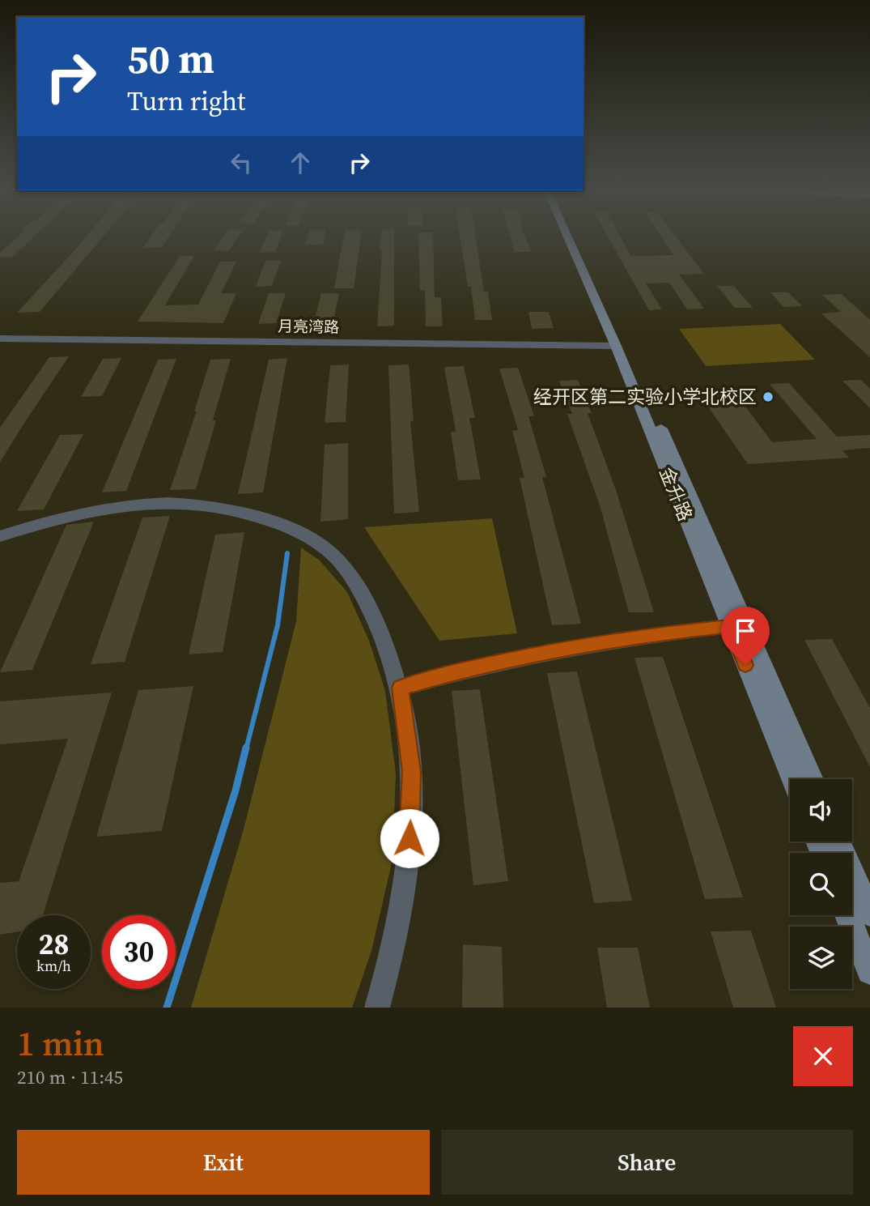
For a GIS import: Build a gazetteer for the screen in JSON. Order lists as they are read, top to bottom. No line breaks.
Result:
{"streets":{"main road":["金升路"],"street":["月亮湾路"]},"crossings":[["月亮湾路","金升路"]],"places":["经开区第二实验小学北校区"],"page":{"turn":["50 m","Turn right"],"speed":"28 km/h","limit":"30","heading":["1 min","210 m · 11:45"],"buttons":["Exit","Share"]}}
